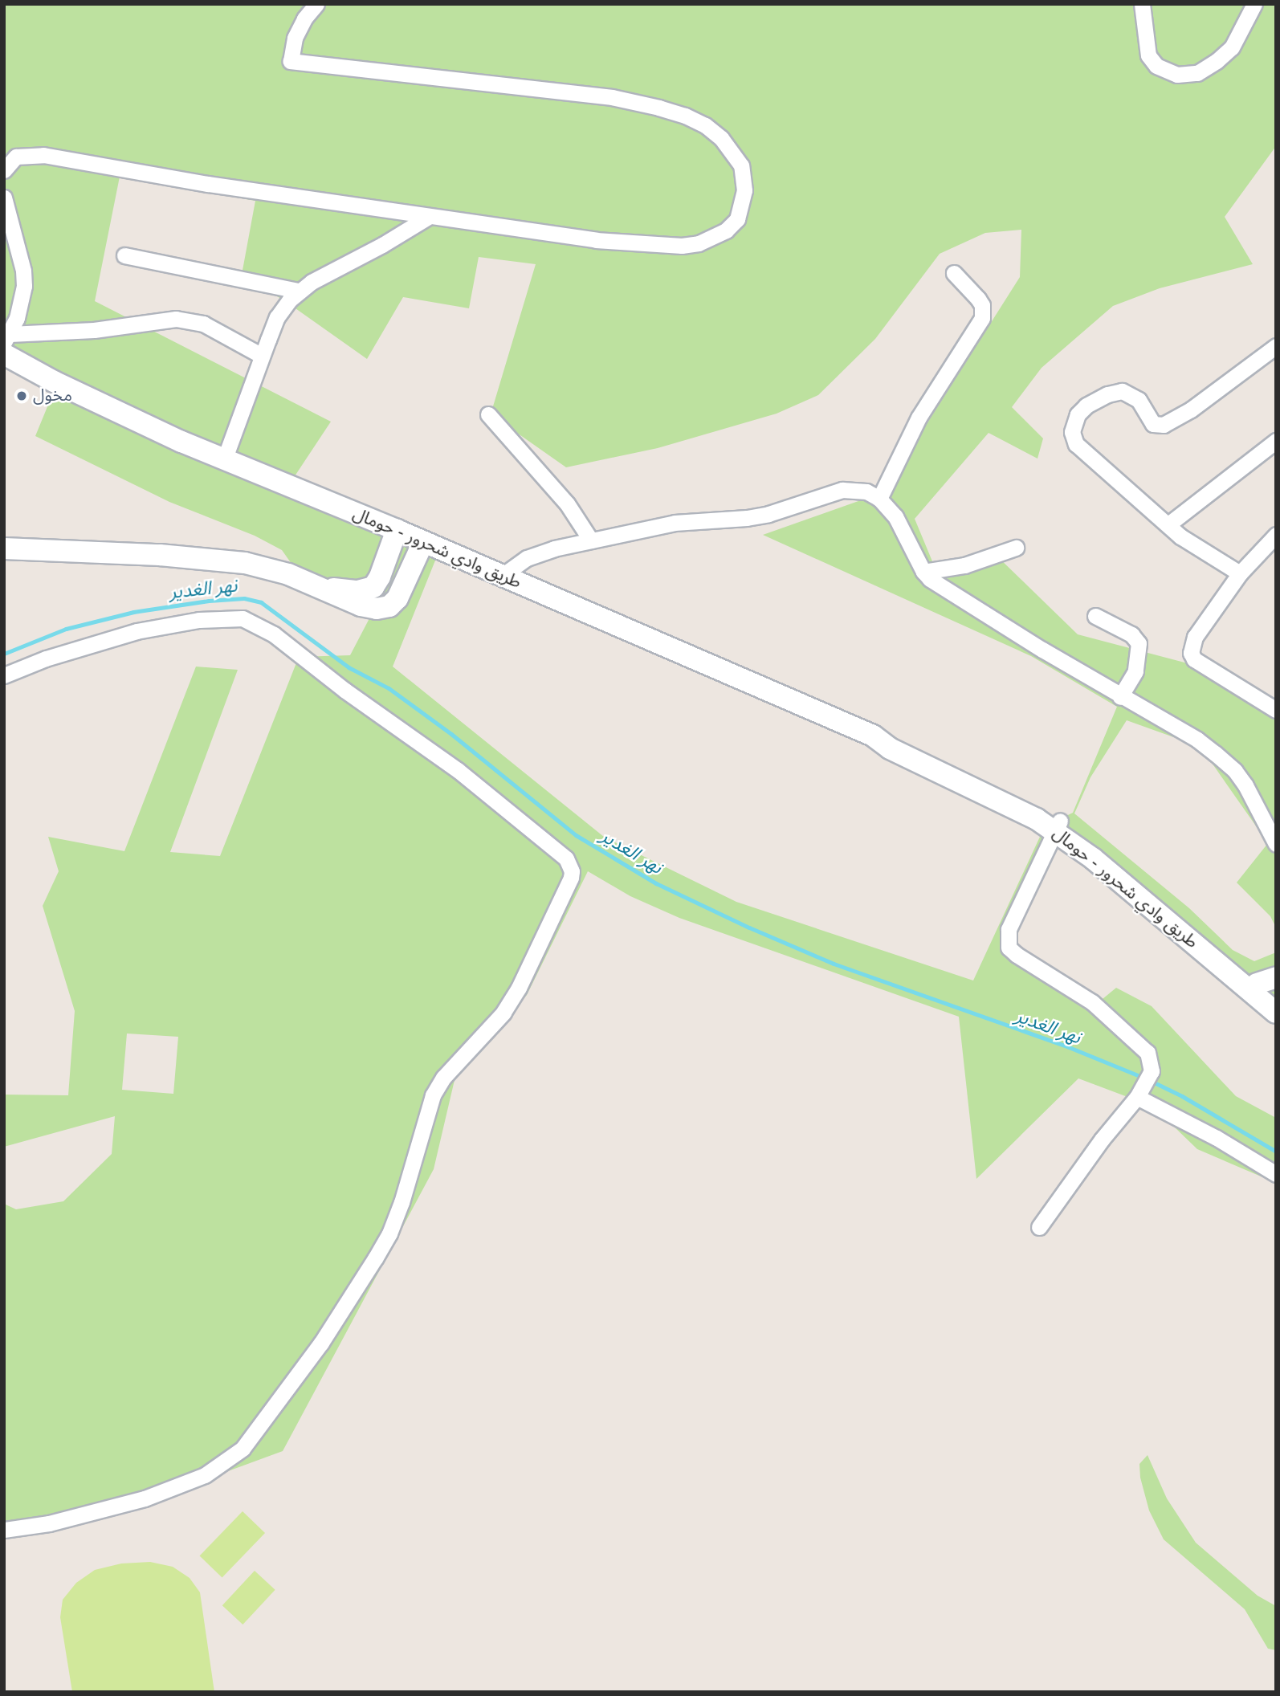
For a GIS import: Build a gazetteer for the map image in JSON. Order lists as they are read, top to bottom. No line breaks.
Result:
{"streets":{"main road":["طريق وادي شحرور - حومال"]},"water":["نهر الغدير"],"places":["مخول"]}
